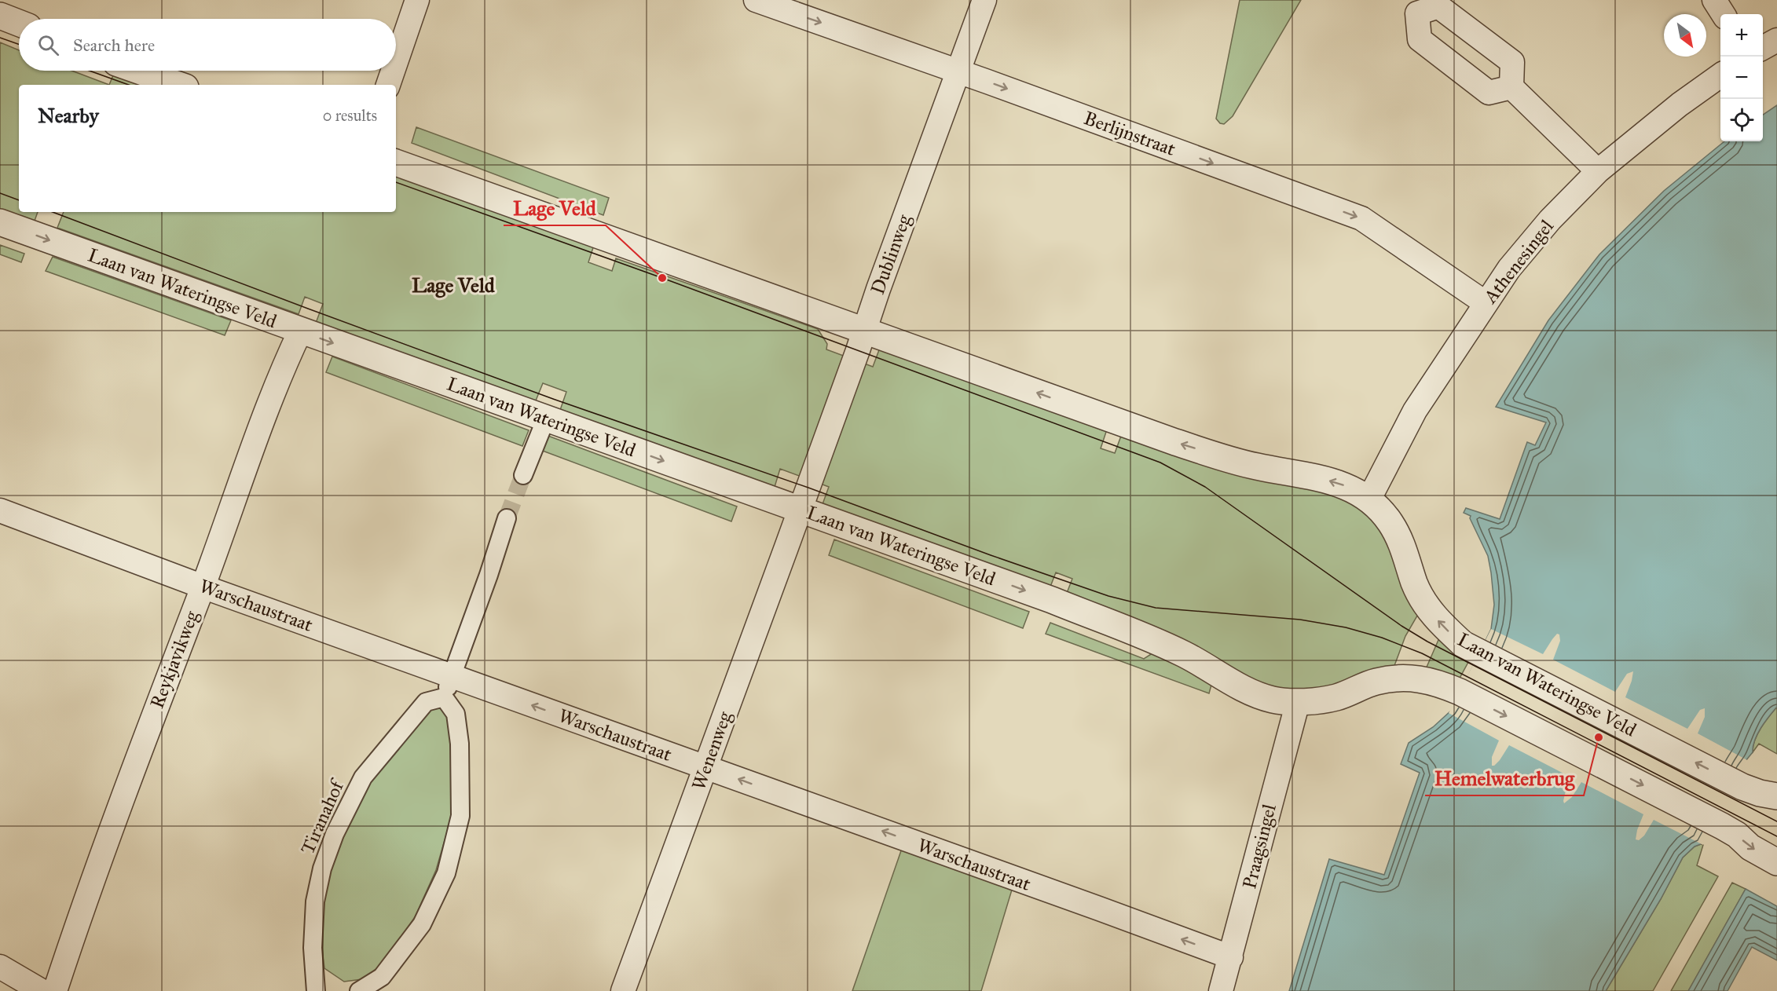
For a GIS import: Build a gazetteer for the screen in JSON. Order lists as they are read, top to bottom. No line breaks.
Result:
{"streets":{"street":["Berlijnstraat","Dublinweg","Athenesingel","Laan van Wateringse Veld","Warschaustraat","Reykjavikweg","Wenenweg","Tiranahof","Praagsingel"]},"crossings":[["Berlijnstraat","Dublinweg"],["Berlijnstraat","Athenesingel"],["Dublinweg","Laan van Wateringse Veld"],["Dublinweg","Wenenweg"],["Athenesingel","Laan van Wateringse Veld"],["Laan van Wateringse Veld","Reykjavikweg"],["Laan van Wateringse Veld","Wenenweg"],["Laan van Wateringse Veld","Praagsingel"],["Warschaustraat","Reykjavikweg"],["Warschaustraat","Wenenweg"],["Warschaustraat","Tiranahof"],["Warschaustraat","Praagsingel"]],"one_way":["Berlijnstraat","Warschaustraat"],"districts":["Lage Veld"],"places":["Lage Veld","Hemelwaterbrug"],"north":"bottom right","page":{"map_buttons":["+","−"],"search":"Search here","heading":["Nearby","0 results"]}}
